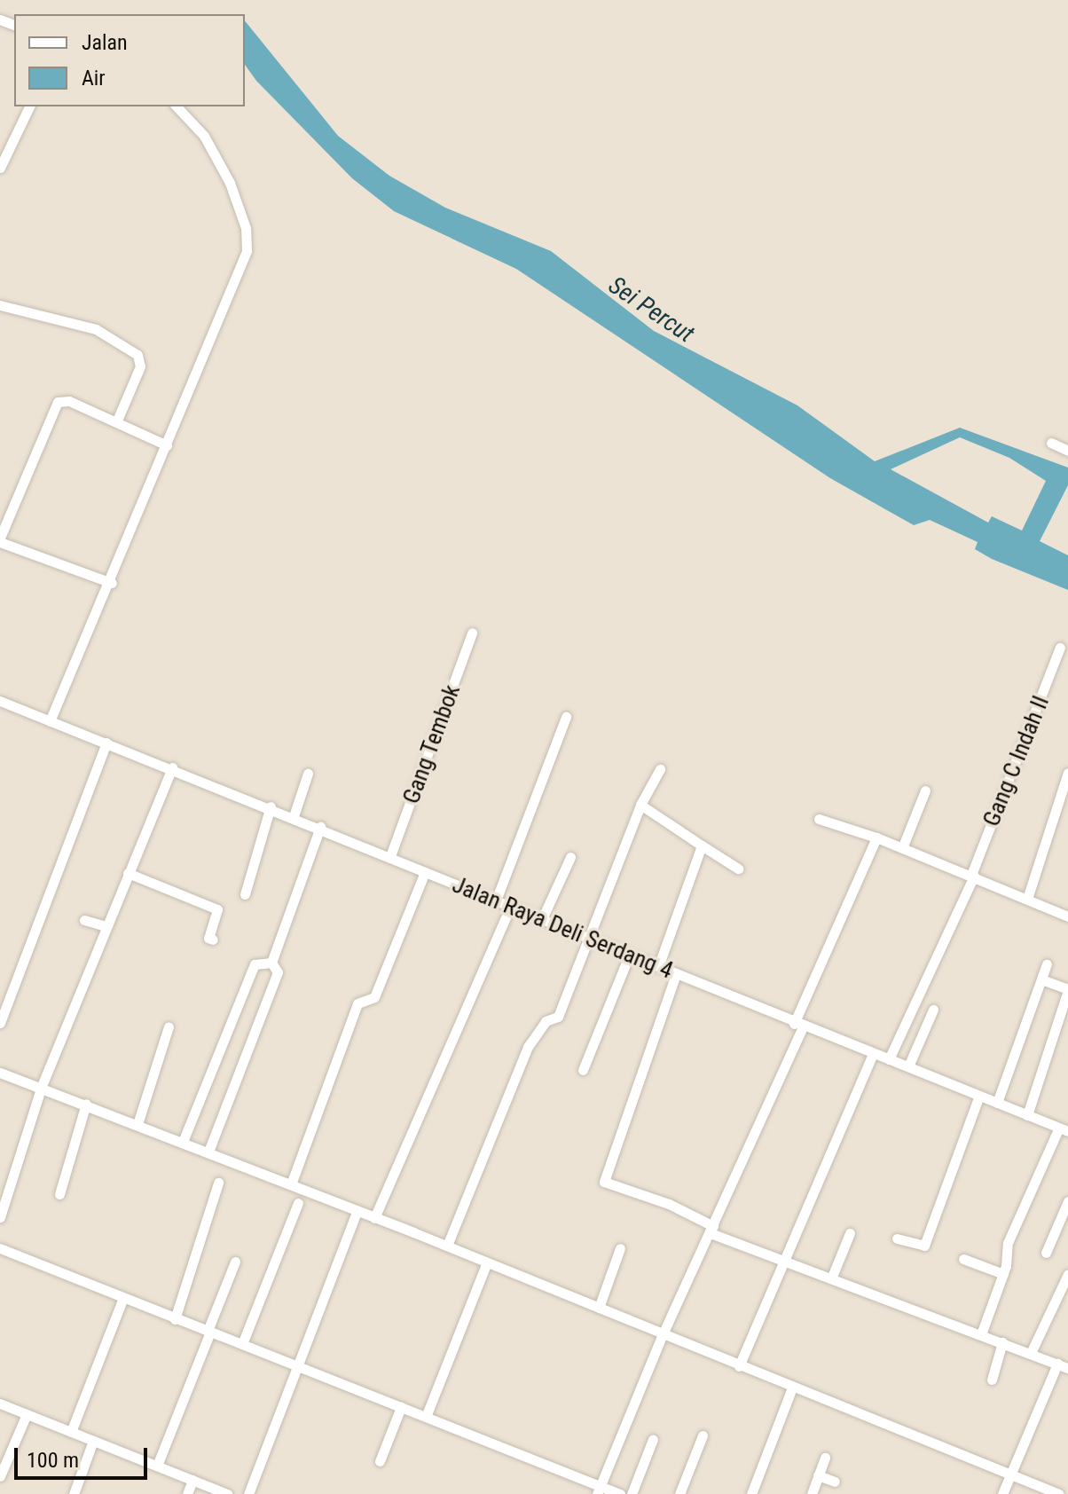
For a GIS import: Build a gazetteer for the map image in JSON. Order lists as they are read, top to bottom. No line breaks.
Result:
{"streets":{"street":["Gang Tembok","Gang C Indah II","Jalan Raya Deli Serdang 4"]},"crossings":[["Gang Tembok","Jalan Raya Deli Serdang 4"],["Gang C Indah II","Jalan Raya Deli Serdang 4"]],"water":["Sei Percut"],"legend":["Jalan","Air"],"scale_bar":"100 m"}
